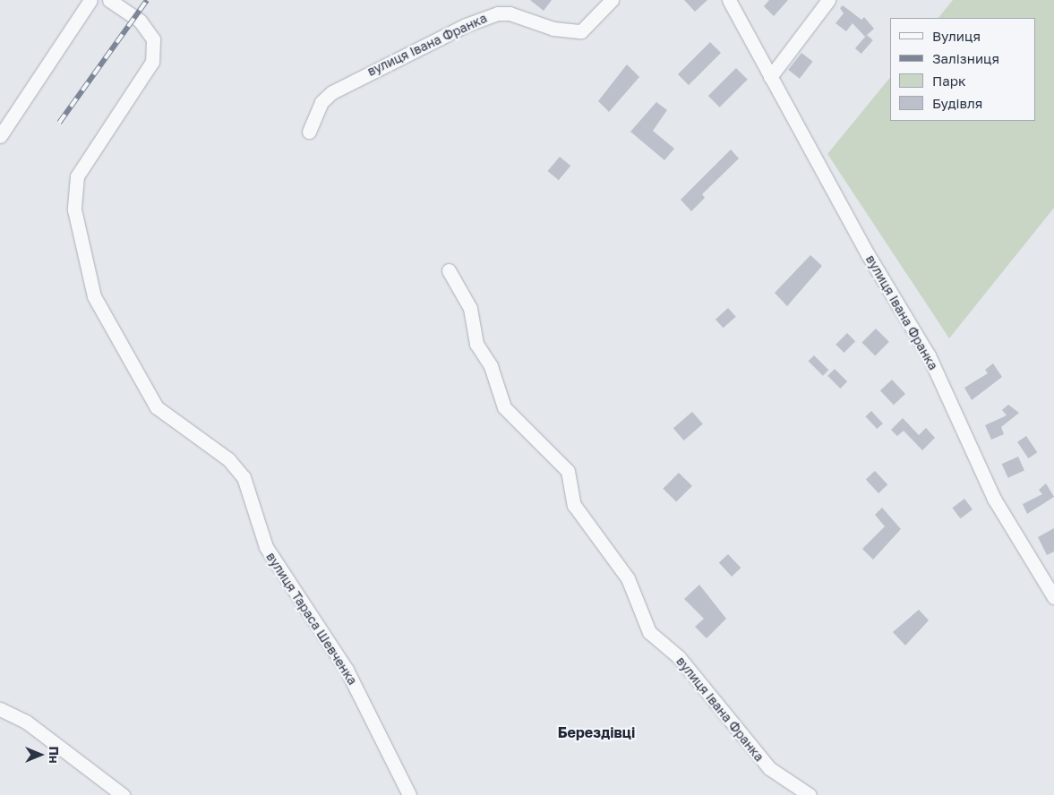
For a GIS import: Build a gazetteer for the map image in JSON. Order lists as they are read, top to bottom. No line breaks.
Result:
{"streets":{"street":["вулиця Івана Франка","вулиця Тараса Шевченка"]},"districts":["Берездівці"],"legend":["Вулиця","Залізниця","Парк","Будівля"],"north":"right"}
